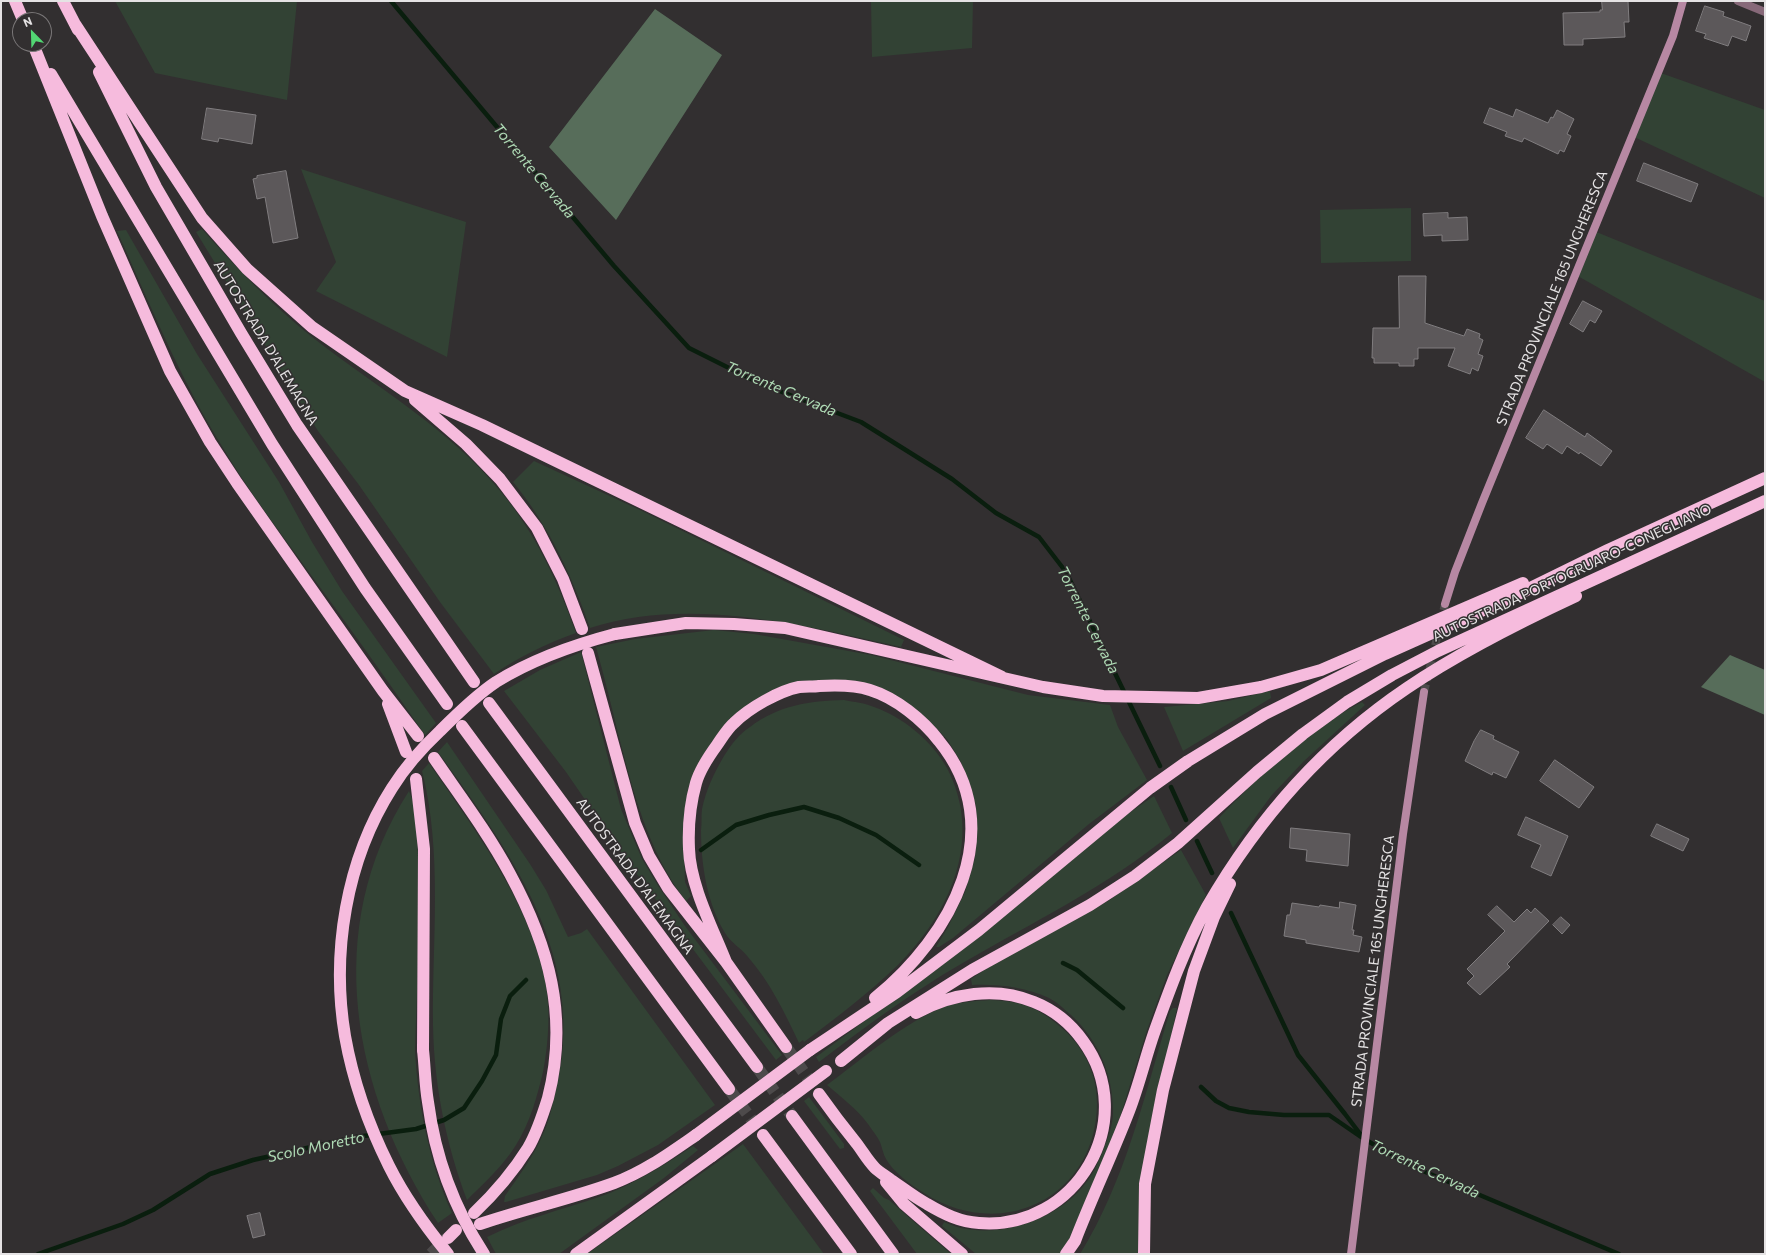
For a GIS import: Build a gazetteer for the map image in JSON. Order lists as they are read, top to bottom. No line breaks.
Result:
{"streets":{"highway":["AUTOSTRADA D'ALEMAGNA","AUTOSTRADA PORTOGRUARO-CONEGLIANO"],"main road":["STRADA PROVINCIALE 165 UNGHERESCA"]},"water":["Torrente Cervada","Scolo Moretto"],"north":"top left"}
